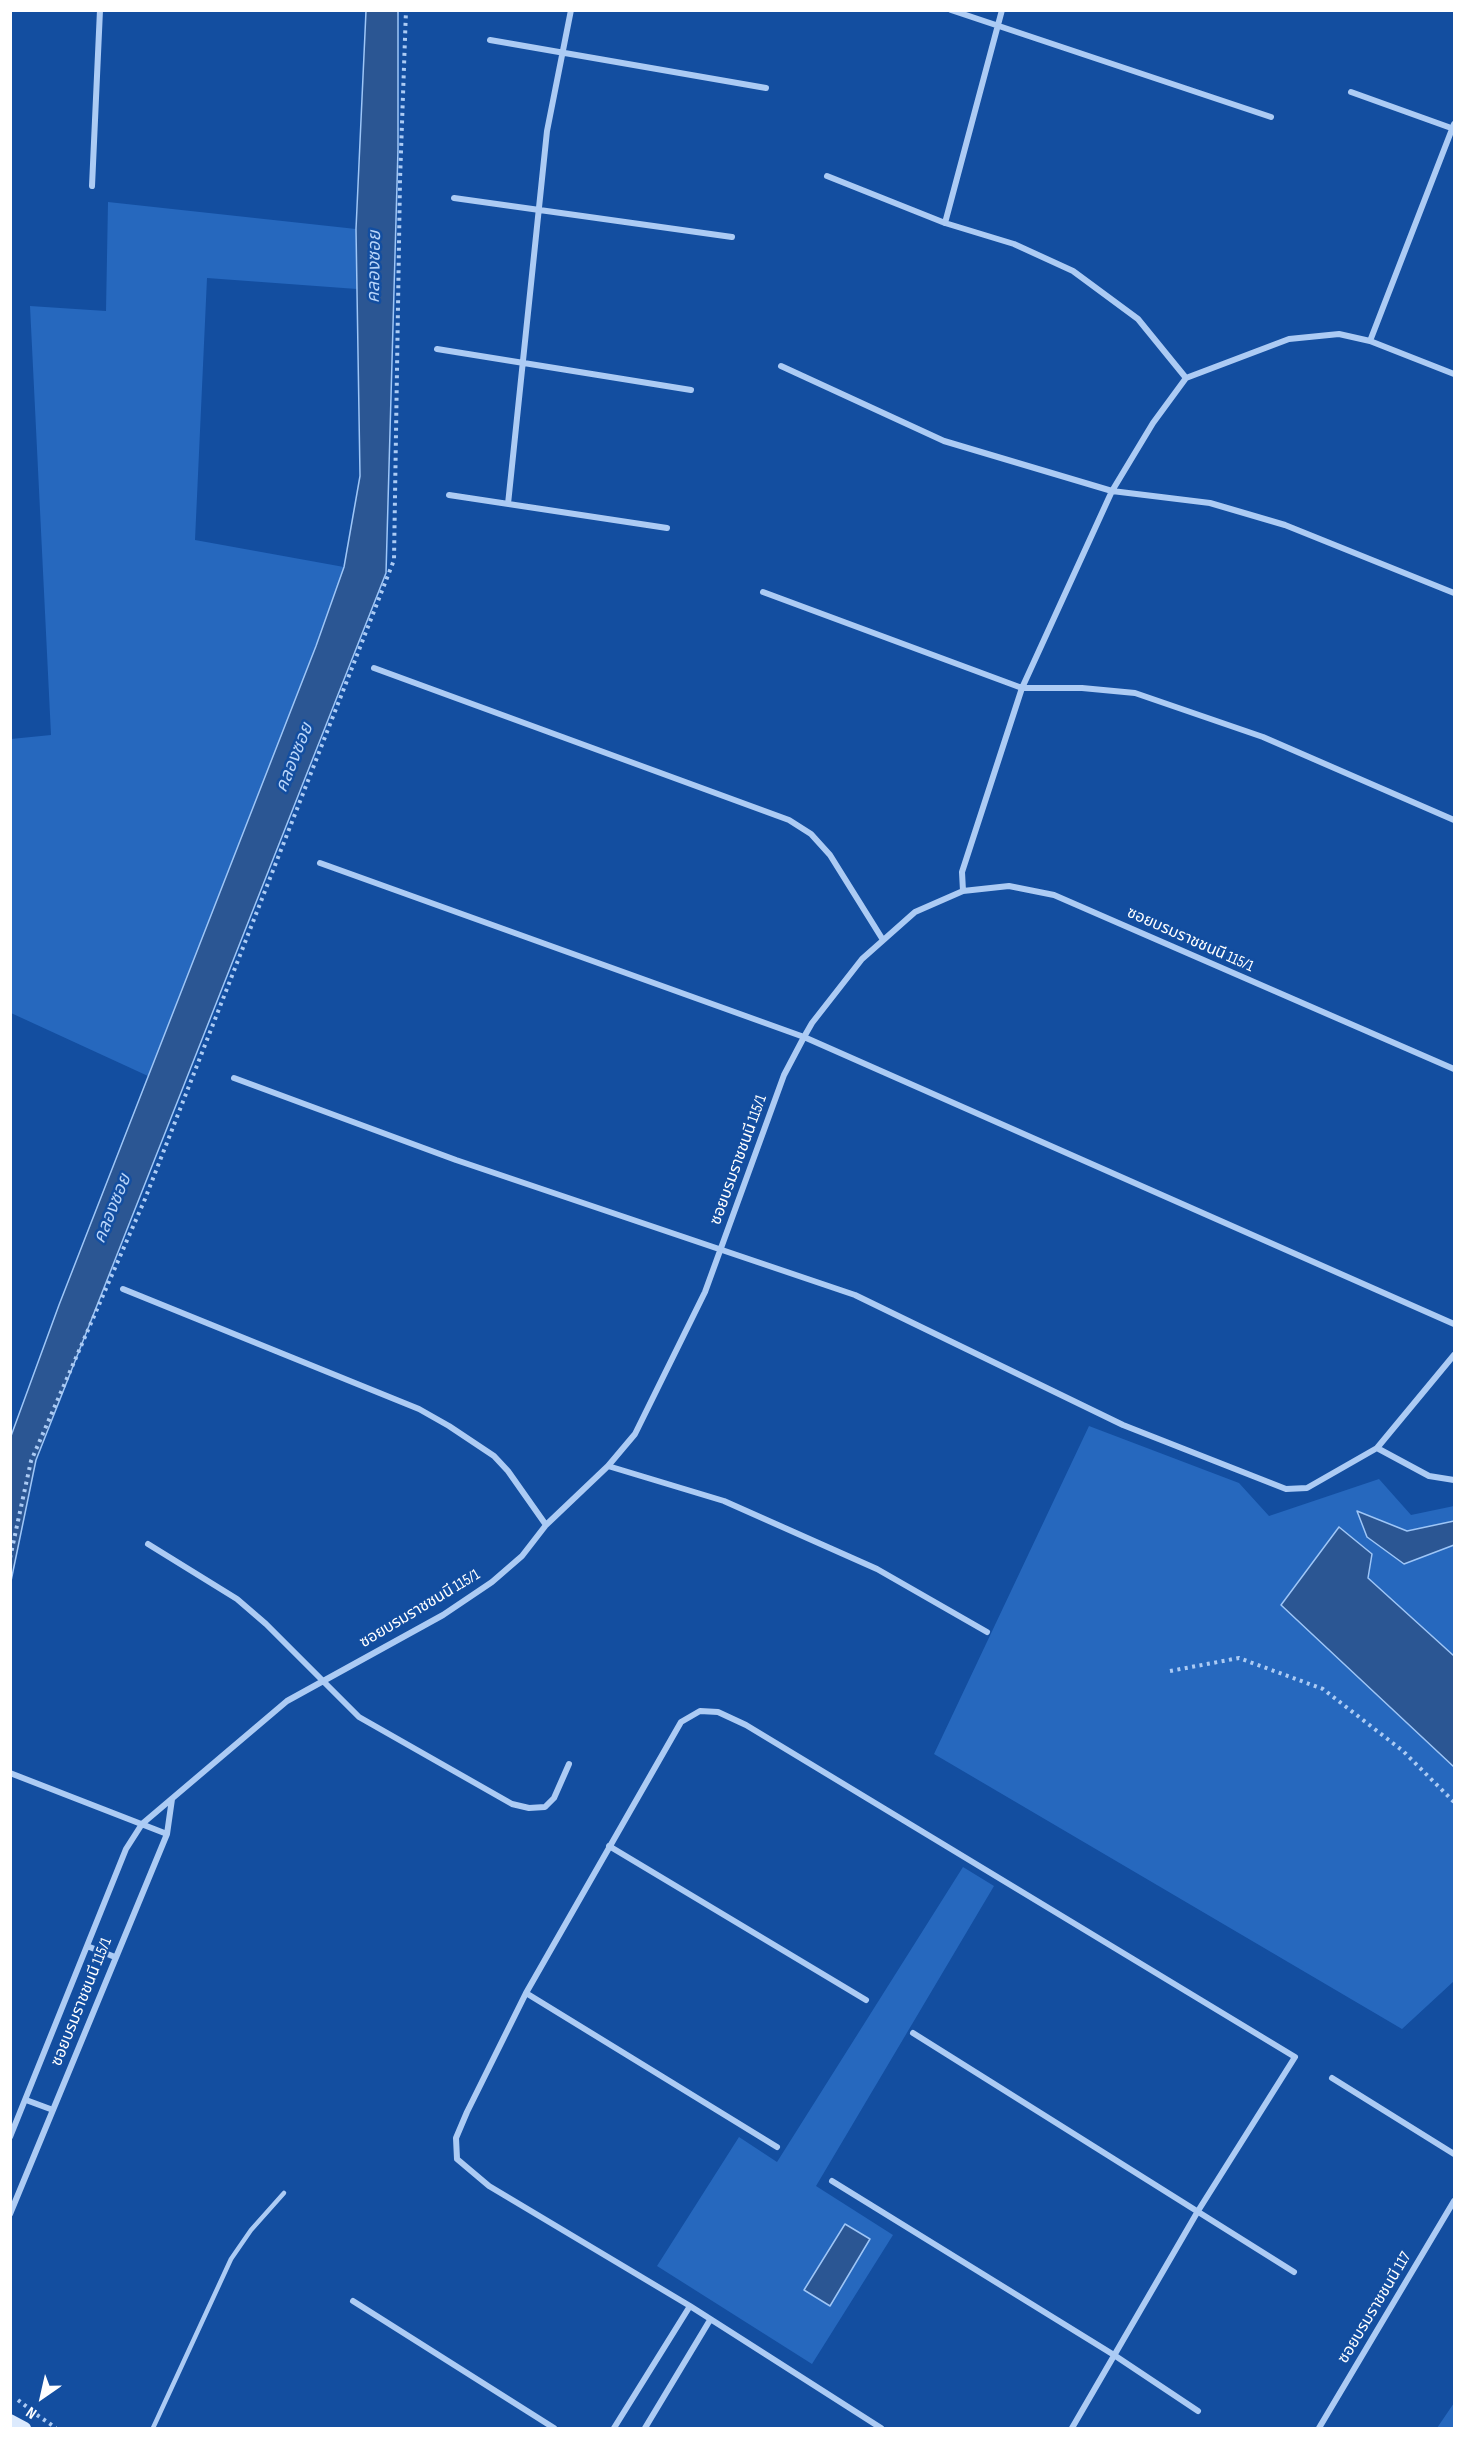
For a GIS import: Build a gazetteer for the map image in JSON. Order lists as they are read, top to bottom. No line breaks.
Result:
{"streets":{"street":["ซอยบรมราชชนนี 115/1","ซอยบรมราชชนนี 117"]},"water":["คลองซอย"],"north":"bottom left"}
